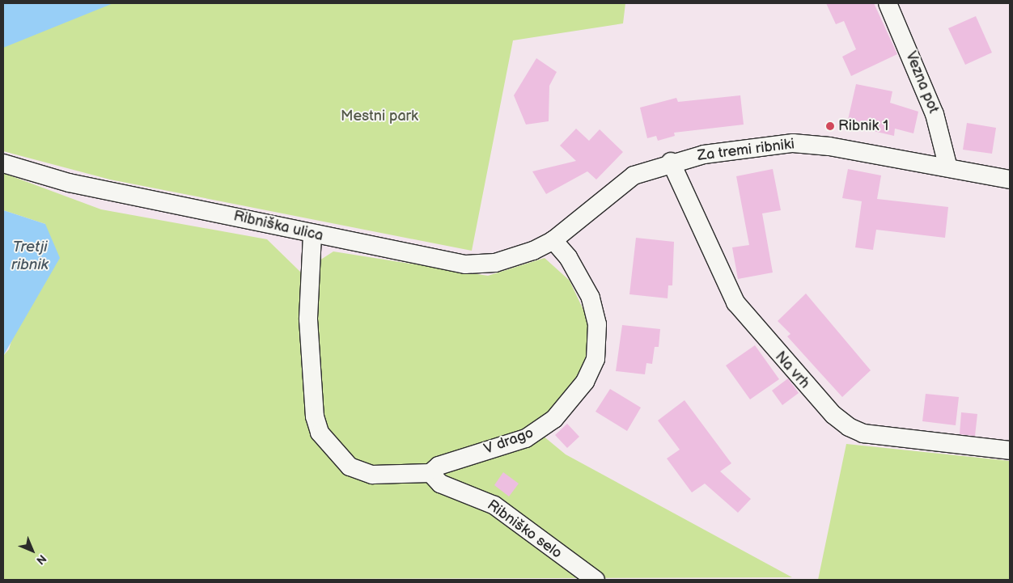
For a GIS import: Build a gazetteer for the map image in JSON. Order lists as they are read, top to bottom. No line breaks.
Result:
{"streets":{"street":["Vezna pot","Za tremi ribniki","Ribniška ulica","Na vrh","V drago","Ribniško selo"]},"crossings":[["Vezna pot","Za tremi ribniki"],["Za tremi ribniki","Ribniška ulica"],["Za tremi ribniki","Na vrh"],["Za tremi ribniki","V drago"],["Ribniška ulica","V drago"],["V drago","Ribniško selo"]],"water":["Tretji ribnik"],"parks":["Mestni park"],"places":["Ribnik 1"],"north":"bottom right"}
